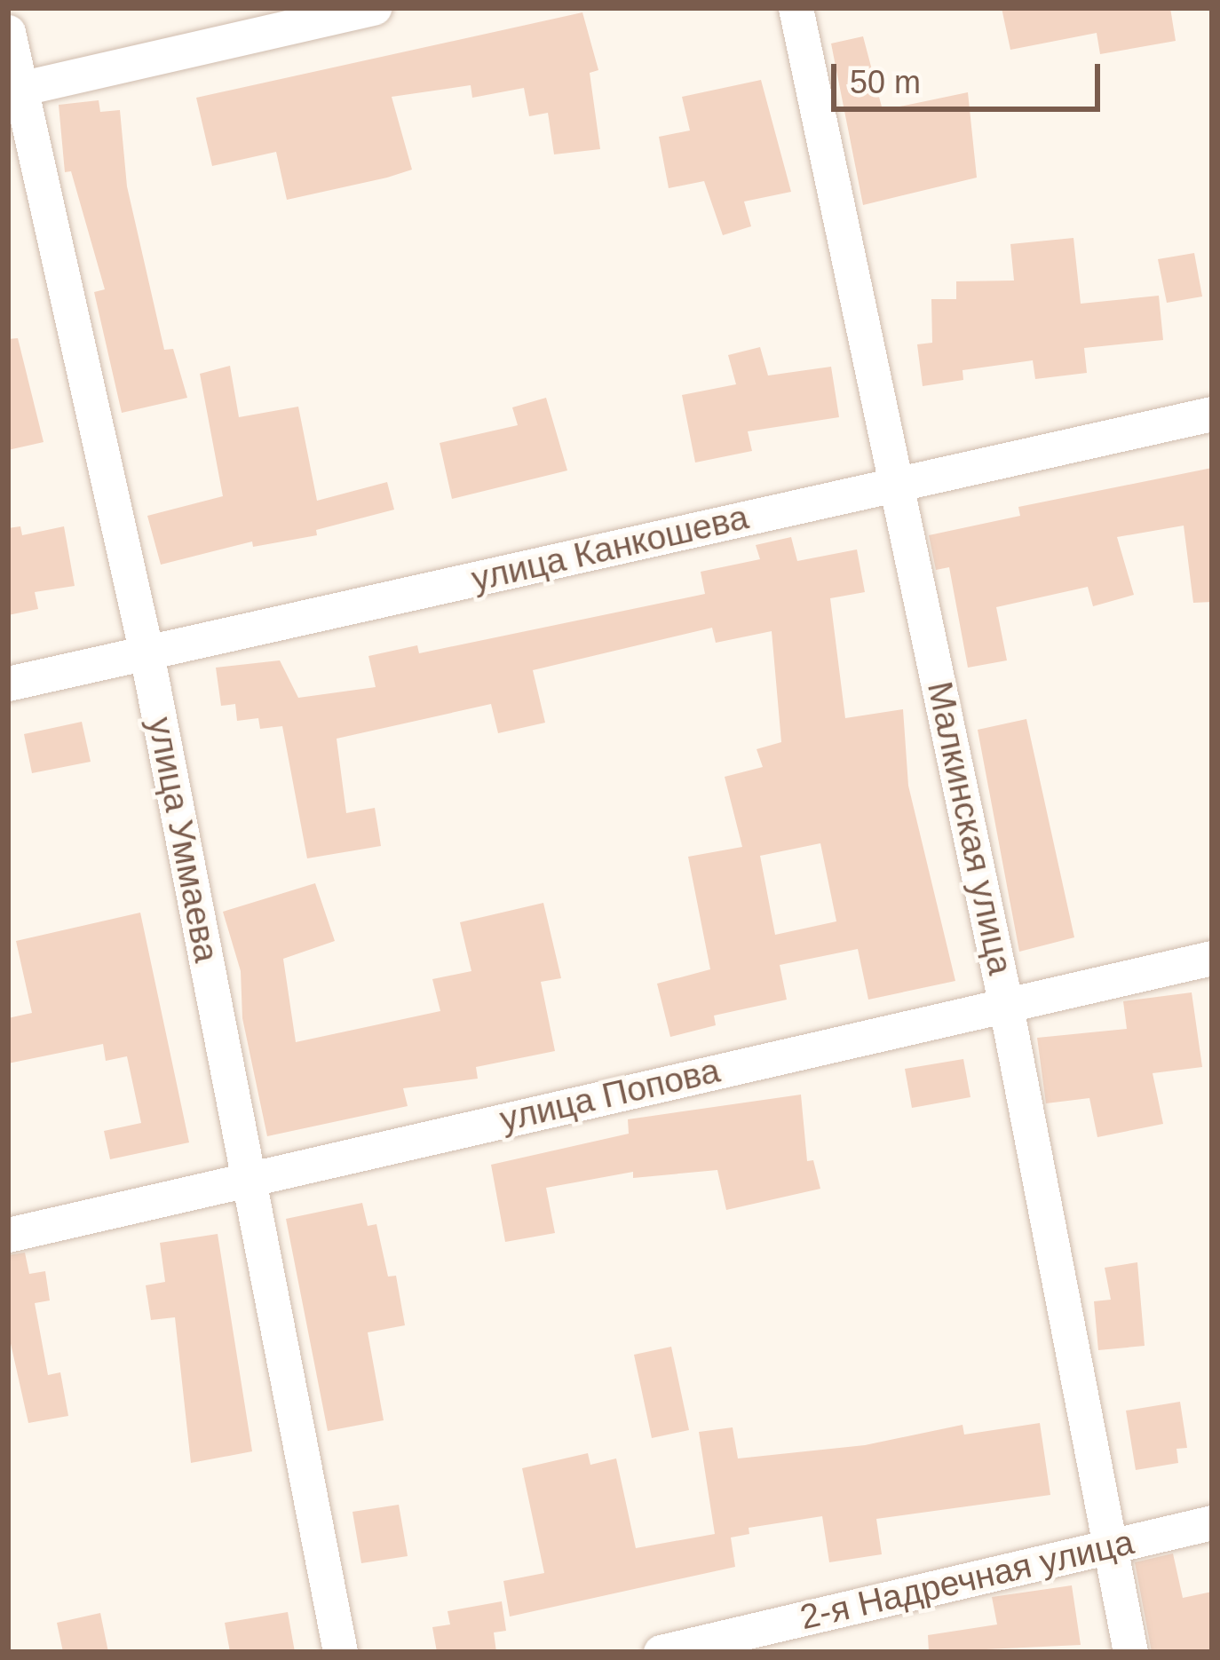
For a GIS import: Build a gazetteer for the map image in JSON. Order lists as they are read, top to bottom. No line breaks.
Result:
{"streets":{"street":["улица Канкошева","Малкинская улица","улица Уммаева","улица Попова","2-я Надречная улица"]},"crossings":[["улица Канкошева","Малкинская улица"],["улица Канкошева","улица Уммаева"],["Малкинская улица","улица Попова"],["Малкинская улица","2-я Надречная улица"],["улица Уммаева","улица Попова"]],"scale_bar":"50 m"}
